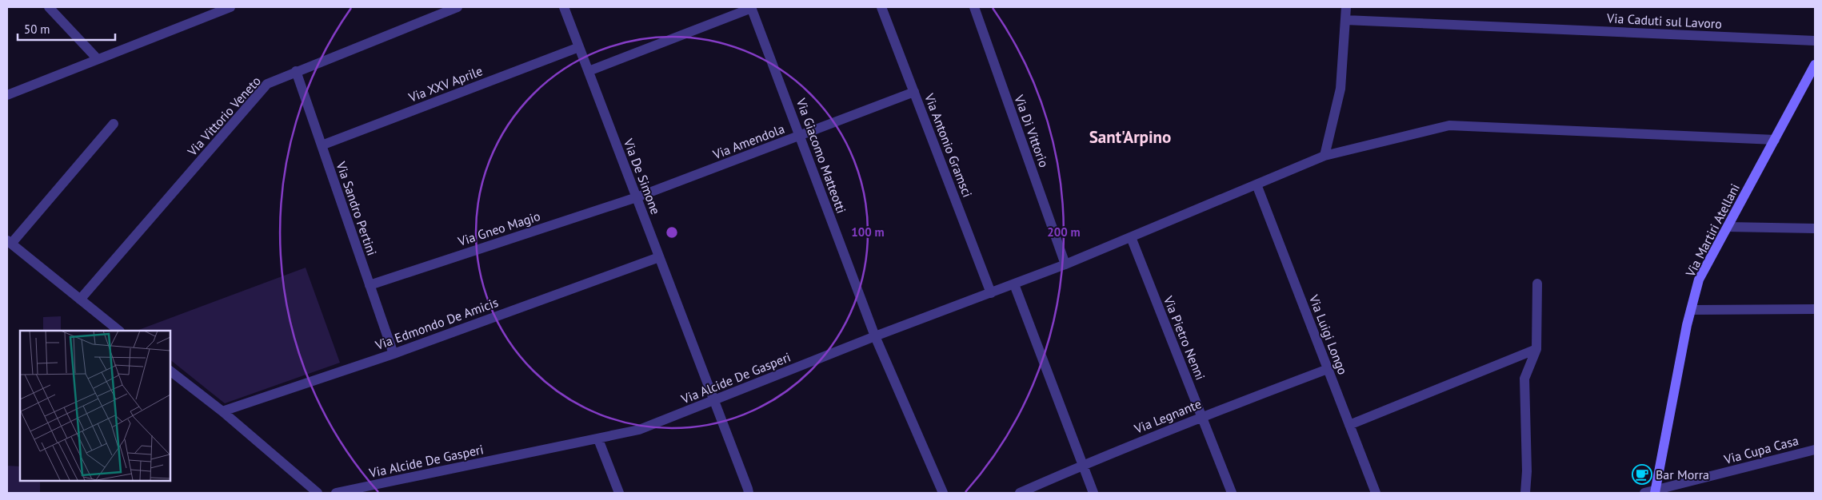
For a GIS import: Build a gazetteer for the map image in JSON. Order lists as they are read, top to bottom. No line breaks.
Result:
{"streets":{"main road":["Via Martiri Atellani"],"street":["Via Caduti sul Lavoro","Via XXV Aprile","Via Vittorio Veneto","Via Di Vittorio","Via Amendola","Via Antonio Gramsci","Via Giacomo Matteotti","Via De Simone","Via Sandro Pertini","Via Gneo Magio","Via Edmondo De Amicis","Via Luigi Longo","Via Pietro Nenni","Via Alcide De Gasperi","Via Legnante","Via Cupa Casa"]},"crossings":[["Via XXV Aprile","Via De Simone"],["Via XXV Aprile","Via Sandro Pertini"],["Via Vittorio Veneto","Via Sandro Pertini"],["Via Di Vittorio","Via Alcide De Gasperi"],["Via Amendola","Via Antonio Gramsci"],["Via Amendola","Via Giacomo Matteotti"],["Via Amendola","Via De Simone"],["Via Amendola","Via Gneo Magio"],["Via Antonio Gramsci","Via Alcide De Gasperi"],["Via Giacomo Matteotti","Via Alcide De Gasperi"],["Via De Simone","Via Gneo Magio"],["Via De Simone","Via Edmondo De Amicis"],["Via De Simone","Via Alcide De Gasperi"],["Via Sandro Pertini","Via Gneo Magio"],["Via Sandro Pertini","Via Edmondo De Amicis"],["Via Martiri Atellani","Via Alcide De Gasperi"],["Via Martiri Atellani","Via Cupa Casa"],["Via Luigi Longo","Via Alcide De Gasperi"],["Via Luigi Longo","Via Legnante"],["Via Pietro Nenni","Via Alcide De Gasperi"],["Via Pietro Nenni","Via Legnante"]],"districts":["Sant'Arpino"],"places":{"cafe":["Bar Morra"]},"scale_bar":"50 m","rings":["100 m","200 m"]}
